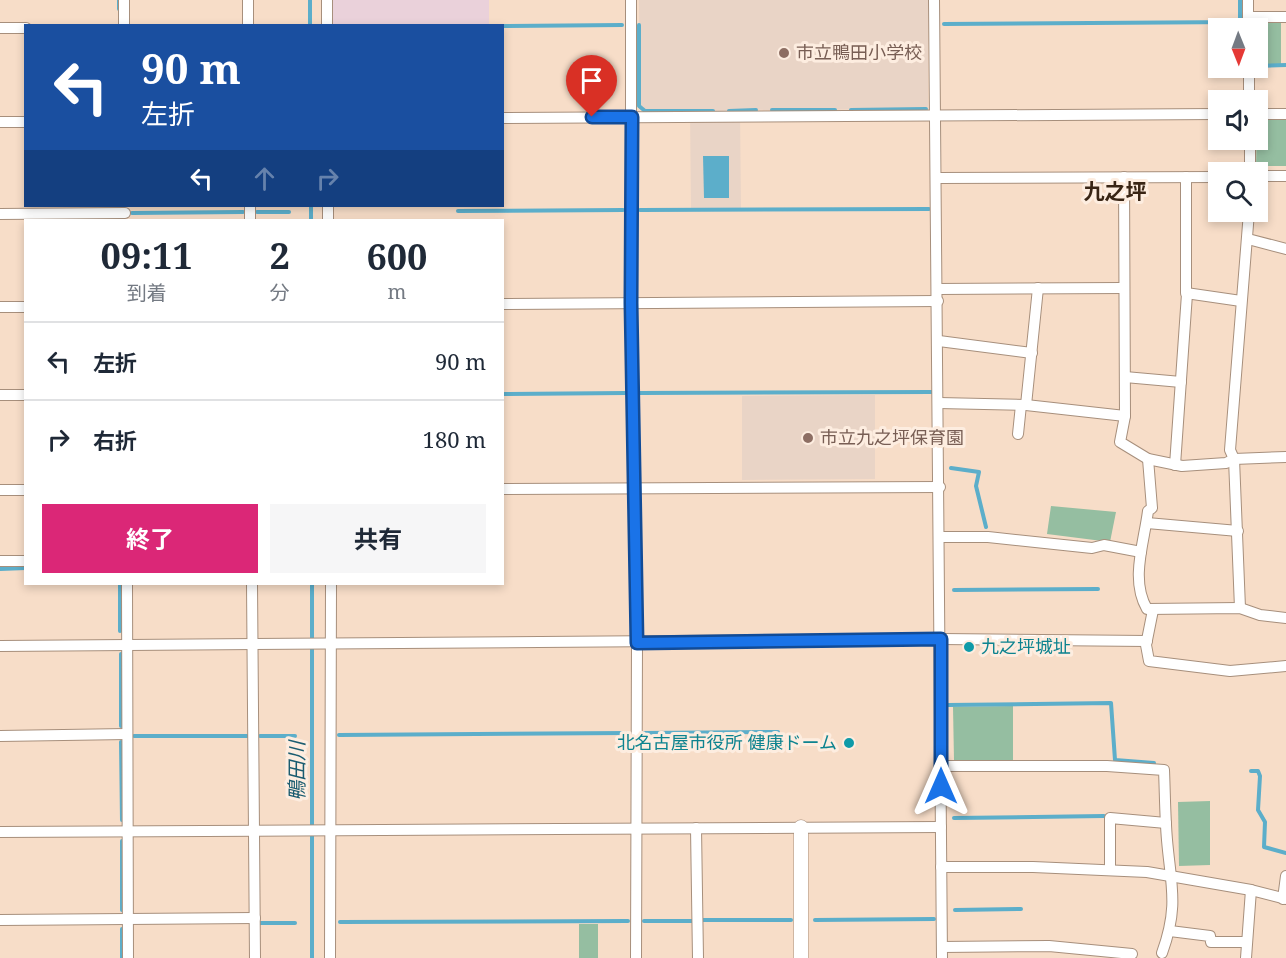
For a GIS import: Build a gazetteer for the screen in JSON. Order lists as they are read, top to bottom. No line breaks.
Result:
{"districts":["九之坪"],"water":["鴨田川"],"places":["市立鴨田小学校","市立九之坪保育園","九之坪城址","北名古屋市役所 健康ドーム"],"north":"bottom","page":{"turn":["90 m","左折"],"eta":["09:11","到着","2","分","600","m"],"list":[{"name":"左折","value":"90 m"},{"name":"右折","value":"180 m"}],"buttons":["終了","共有"]}}
